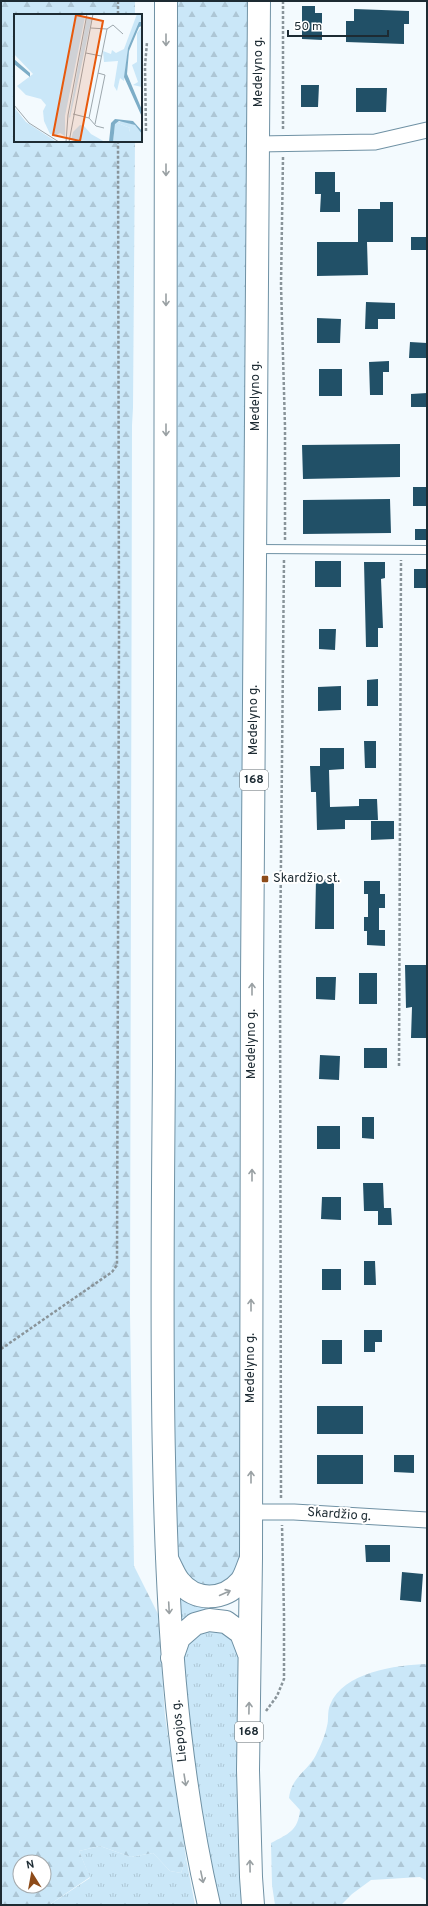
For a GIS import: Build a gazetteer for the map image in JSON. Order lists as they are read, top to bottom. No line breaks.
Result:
{"streets":{"main road":["Medelyno g.","168","Liepojos g."],"street":["Skardžio g."]},"crossings":[["Medelyno g.","168"],["Medelyno g.","Skardžio g."]],"places":{"transit":["Skardžio st."]},"scale_bar":"50 m","north":"top"}
